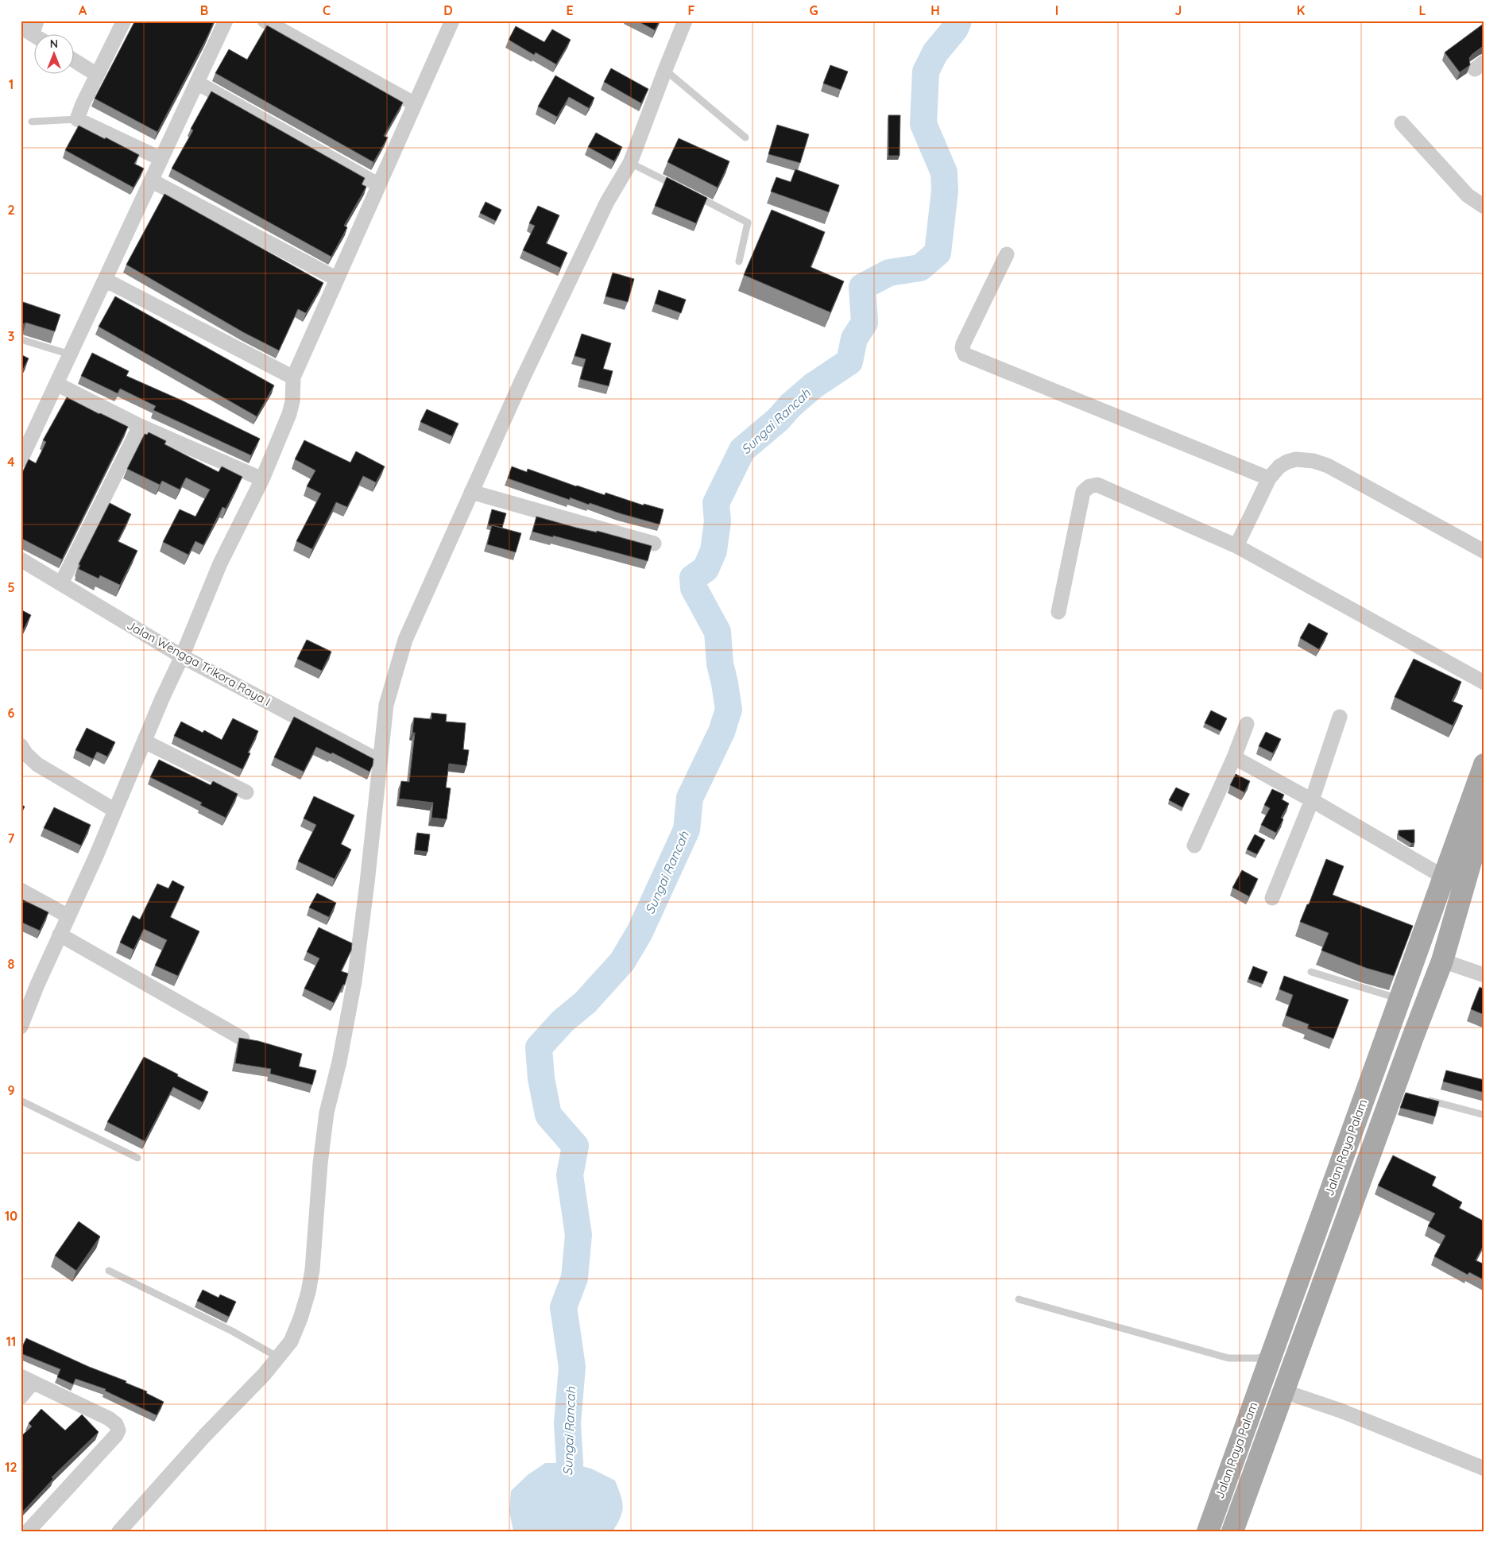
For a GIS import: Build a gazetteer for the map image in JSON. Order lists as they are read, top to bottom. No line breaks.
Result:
{"streets":{"main road":["Jalan Raya Palam"],"street":["Jalan Wengga Trikora Raya I"]},"water":["Sungai Rancah"],"north":"top","grid":{"columns":["A","B","C","D","E","F","G","H","I","J","K","L"],"rows":["1","2","3","4","5","6","7","8","9","10","11","12"]}}
